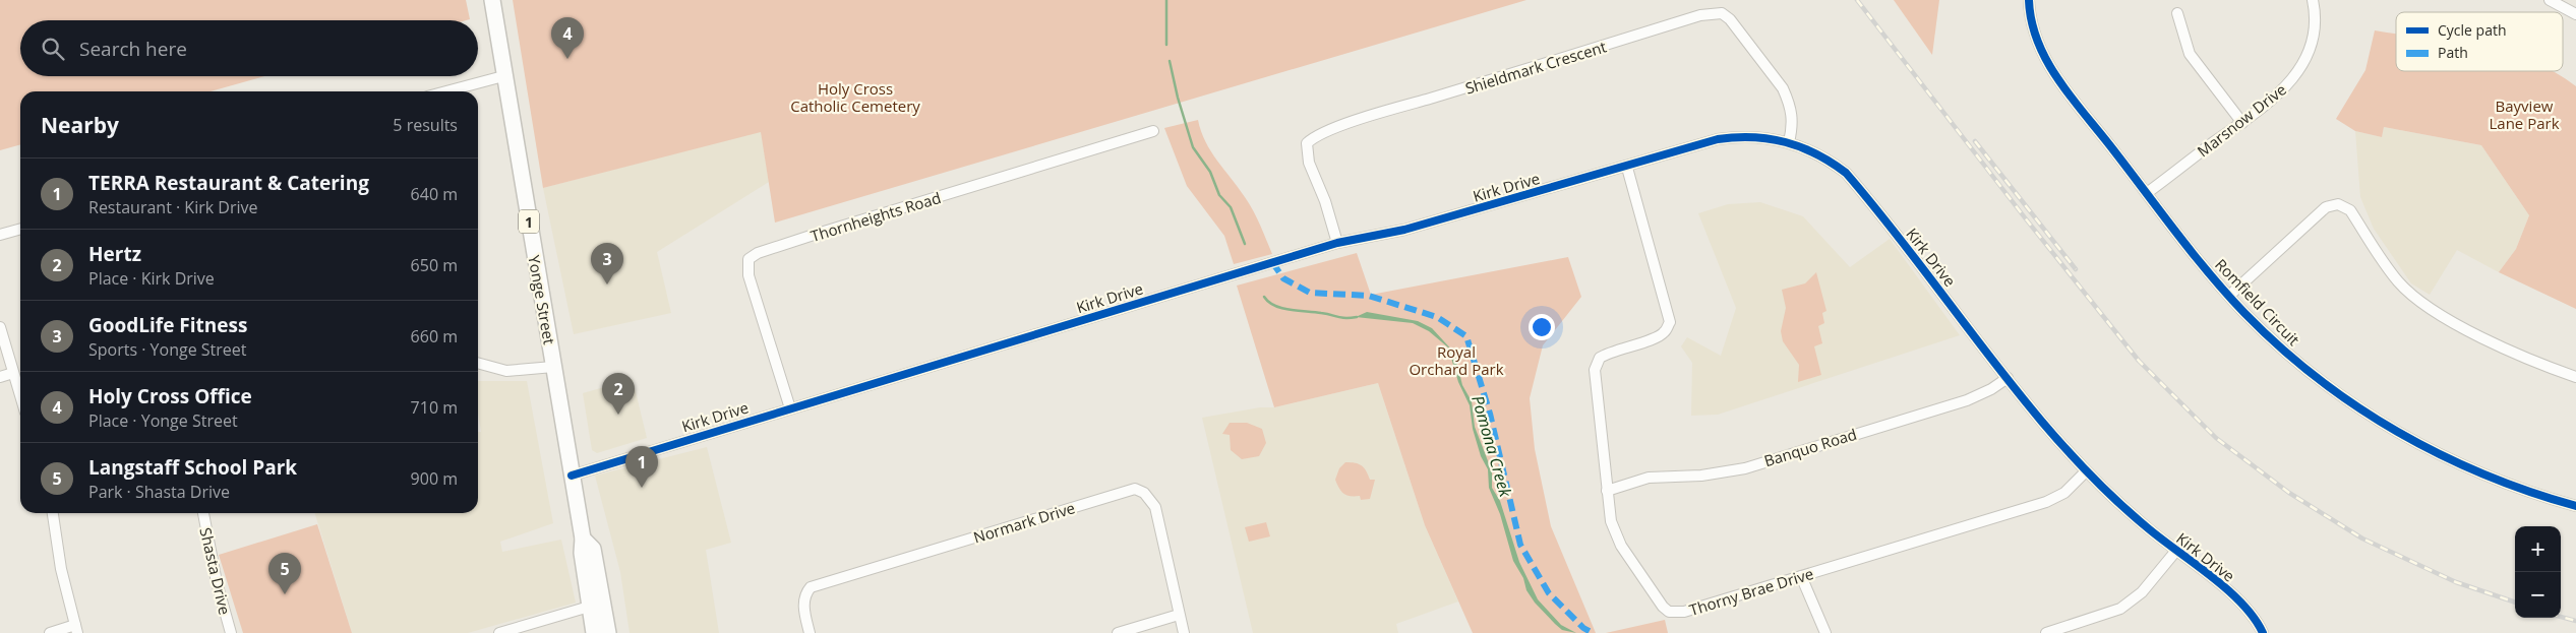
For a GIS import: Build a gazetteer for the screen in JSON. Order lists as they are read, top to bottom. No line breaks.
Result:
{"streets":{"main road":["1","Yonge Street"],"street":["Shieldmark Crescent","Marsnow Drive","Kirk Drive","Thornheights Road","Romfield Circuit","Banquo Road","Normark Drive","Shasta Drive","Thorny Brae Drive"]},"crossings":[["Shieldmark Crescent","Kirk Drive"],["Marsnow Drive","Romfield Circuit"],["Kirk Drive","Thornheights Road"],["Kirk Drive","Yonge Street"],["Kirk Drive","Banquo Road"],["Kirk Drive","Thorny Brae Drive"],["Banquo Road","Thorny Brae Drive"]],"water":["Pomona Creek"],"parks":["Holy Cross Catholic Cemetery","Bayview Lane Park","Royal Orchard Park"],"legend":["Cycle path","Path"],"page":{"pins":["4","3","2","1","5"],"search":"Search here","heading":["Nearby","5 results"],"list":[{"mark":"1","name":"TERRA Restaurant & Catering","note":"Restaurant · Kirk Drive","value":"640 m"},{"mark":"2","name":"Hertz","note":"Place · Kirk Drive","value":"650 m"},{"mark":"3","name":"GoodLife Fitness","note":"Sports · Yonge Street","value":"660 m"},{"mark":"4","name":"Holy Cross Office","note":"Place · Yonge Street","value":"710 m"},{"mark":"5","name":"Langstaff School Park","note":"Park · Shasta Drive","value":"900 m"}],"map_buttons":["+","−"]}}
